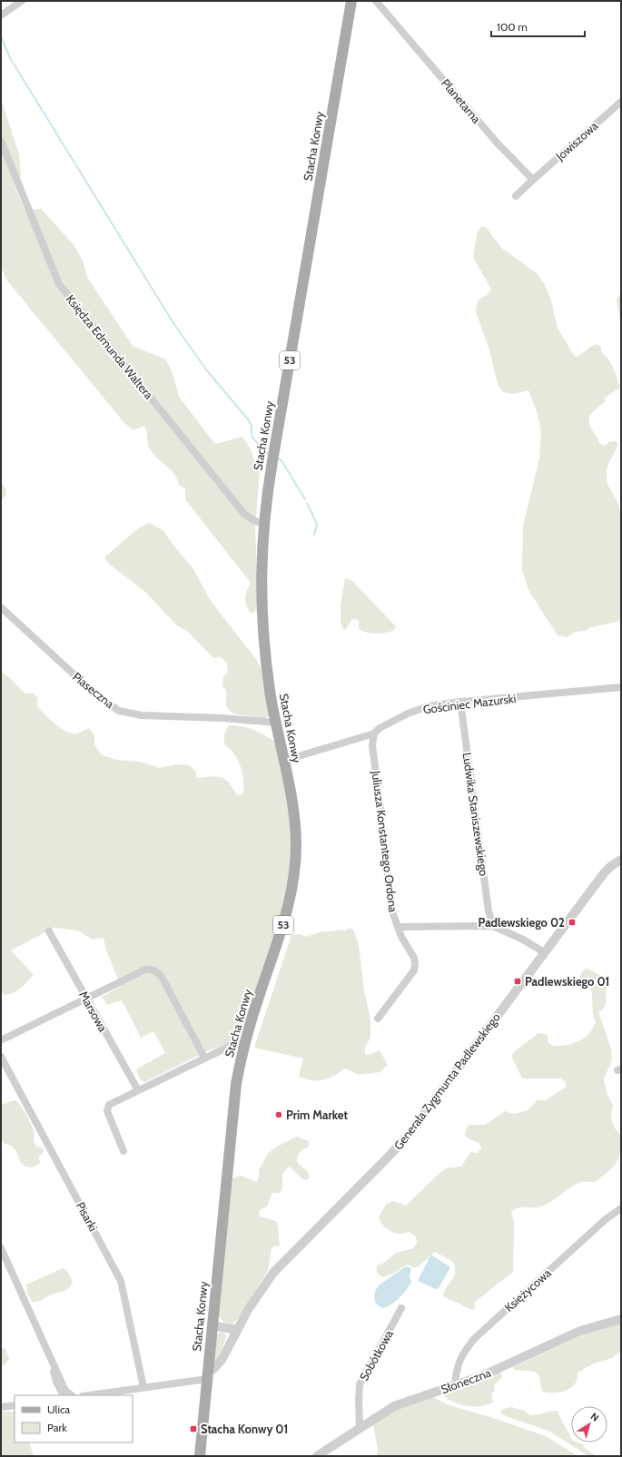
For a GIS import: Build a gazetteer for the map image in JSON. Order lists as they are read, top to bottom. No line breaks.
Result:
{"streets":{"main road":["Stacha Konwy","53"],"street":["Planetarna","Jowiszowa","Księdza Edmunda Waltera","Piaseczna","Gościniec Mazurski","Ludwika Staniszewskiego","Juliusza Konstantego Ordona","Marsowa","Generała Zygmunta Padlewskiego","Pisarki","Księżycowa","Sobótkowa","Słoneczna"]},"crossings":[["Planetarna","Jowiszowa"],["Stacha Konwy","Księdza Edmunda Waltera"],["Stacha Konwy","Piaseczna"],["Stacha Konwy","Gościniec Mazurski"],["Stacha Konwy","Generała Zygmunta Padlewskiego"],["Gościniec Mazurski","Ludwika Staniszewskiego"],["Gościniec Mazurski","Juliusza Konstantego Ordona"],["Ludwika Staniszewskiego","Juliusza Konstantego Ordona"],["Juliusza Konstantego Ordona","Generała Zygmunta Padlewskiego"],["Księżycowa","Słoneczna"],["Sobótkowa","Słoneczna"]],"places":{"transit":["Padlewskiego 02","Padlewskiego 01","Stacha Konwy 01"],"other":["Prim Market"]},"legend":["Ulica","Park"],"scale_bar":"100 m","north":"top right"}
